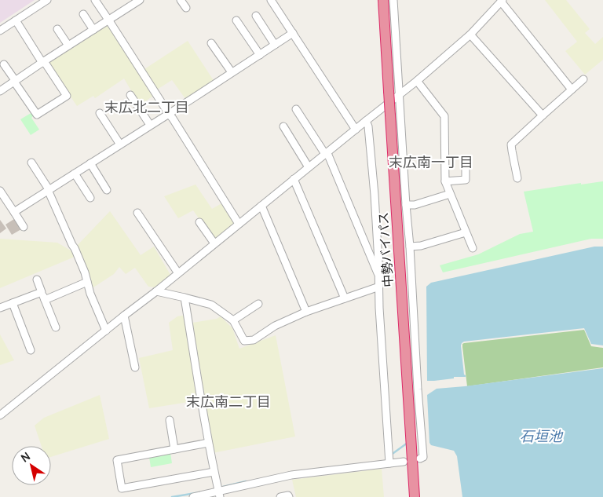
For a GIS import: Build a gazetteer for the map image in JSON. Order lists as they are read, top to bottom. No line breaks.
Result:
{"streets":{"highway":["中勢バイパス"]},"districts":["末広北二丁目","末広南一丁目","末広南二丁目"],"water":["石垣池"],"north":"top left"}
